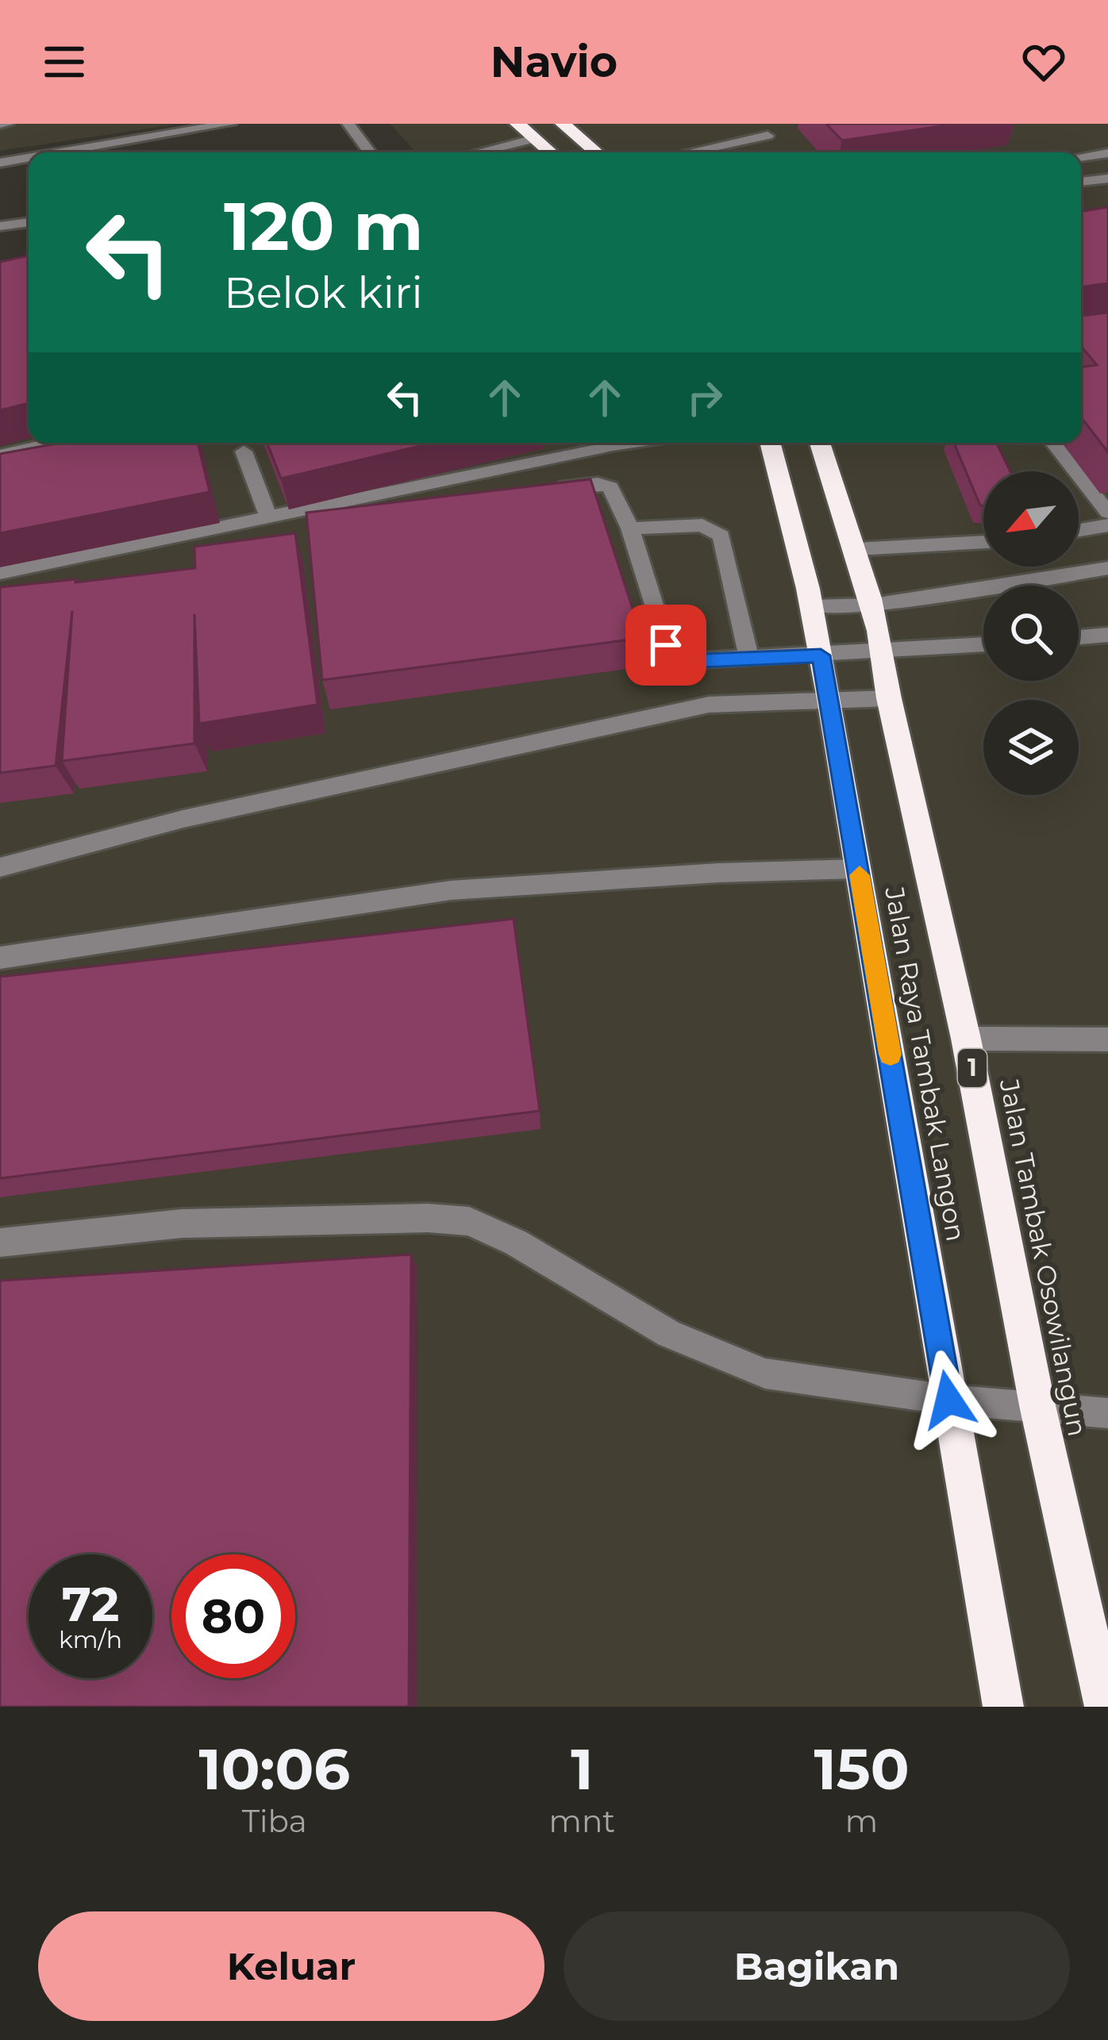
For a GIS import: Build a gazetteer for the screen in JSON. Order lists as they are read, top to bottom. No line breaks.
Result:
{"streets":{"highway":["Jalan Raya Tambak Langon","1","Jalan Tambak Osowilangun"]},"north":"bottom left","page":{"header":"Navio","turn":["120 m","Belok kiri"],"speed":"72 km/h","limit":"80","eta":["10:06","Tiba","1","mnt","150","m"],"buttons":["Keluar","Bagikan"]}}
